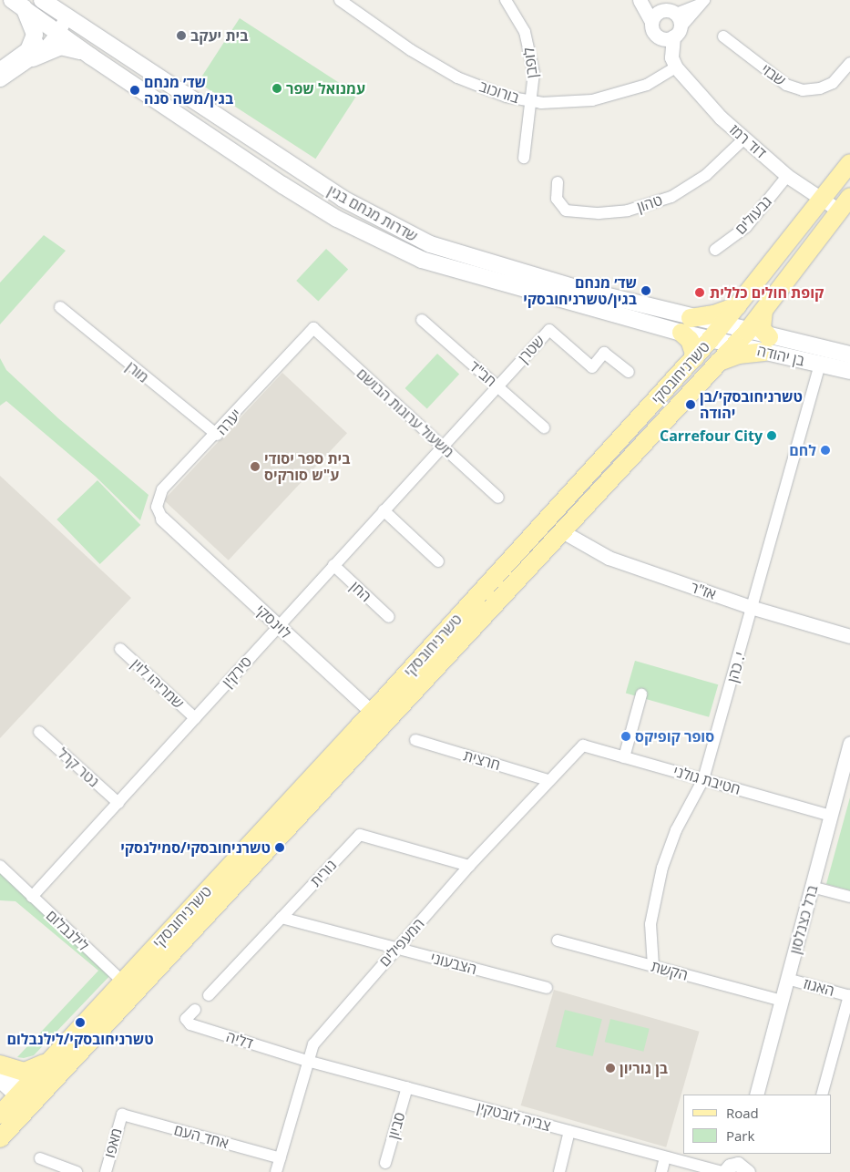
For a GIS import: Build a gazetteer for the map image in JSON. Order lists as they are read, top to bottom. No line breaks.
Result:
{"streets":{"main road":["שדרות מנחם בגין","בן יהודה","טשרניחובסקי"],"street":["לופבן","שבזי","בורוכוב","דוד רמז","טהון","גבעולים","שטרן","מורן","חב\"ד","משעול ערוגות הבושם","יערה","אז\"ר","החן","לוינסקי","י. כהן","סירקין","שמריהו לוין","חרצית","נטר קרל","חטיבת גולני","נורית","ברל כצנלסון","לילנבלום","המעפילים","הצבעוני","הקשת","האגוז","דליה","צביה לובטקין","סביון","אחד העם","מאפו"]},"crossings":[["לופבן","בורוכוב"],["בורוכוב","דוד רמז"],["דוד רמז","טהון"],["דוד רמז","גבעולים"],["דוד רמז","טשרניחובסקי"],["שדרות מנחם בגין","בן יהודה"],["שדרות מנחם בגין","טשרניחובסקי"],["שטרן","חב\"ד"],["שטרן","משעול ערוגות הבושם"],["שטרן","סירקין"],["בן יהודה","טשרניחובסקי"],["בן יהודה","י. כהן"],["מורן","יערה"],["טשרניחובסקי","אז\"ר"],["טשרניחובסקי","לוינסקי"],["טשרניחובסקי","לילנבלום"],["משעול ערוגות הבושם","יערה"],["משעול ערוגות הבושם","סירקין"],["יערה","לוינסקי"],["אז\"ר","י. כהן"],["החן","סירקין"],["לוינסקי","סירקין"],["י. כהן","חטיבת גולני"],["י. כהן","הקשת"],["סירקין","שמריהו לוין"],["סירקין","נטר קרל"],["סירקין","לילנבלום"],["חרצית","המעפילים"],["חטיבת גולני","ברל כצנלסון"],["חטיבת גולני","המעפילים"],["נורית","המעפילים"],["נורית","הצבעוני"],["ברל כצנלסון","הקשת"],["ברל כצנלסון","האגוז"],["המעפילים","הצבעוני"],["המעפילים","דליה"],["המעפילים","צביה לובטקין"],["המעפילים","אחד העם"],["דליה","צביה לובטקין"],["צביה לובטקין","סביון"],["אחד העם","מאפו"]],"places":["בית יעקב","עמנואל שפר","שד׳ מנחם בגין/משה סנה","שד׳ מנחם בגין/טשרניחובסקי","קופת חולים כללית","טשרניחובסקי/בן יהודה","Carrefour City","לחם","בית ספר יסודי ע\"ש סורקיס","סופר קופיקס","טשרניחובסקי/סמילנסקי","טשרניחובסקי/לילנבלום","בן גוריון"],"legend":["Road","Park"]}
